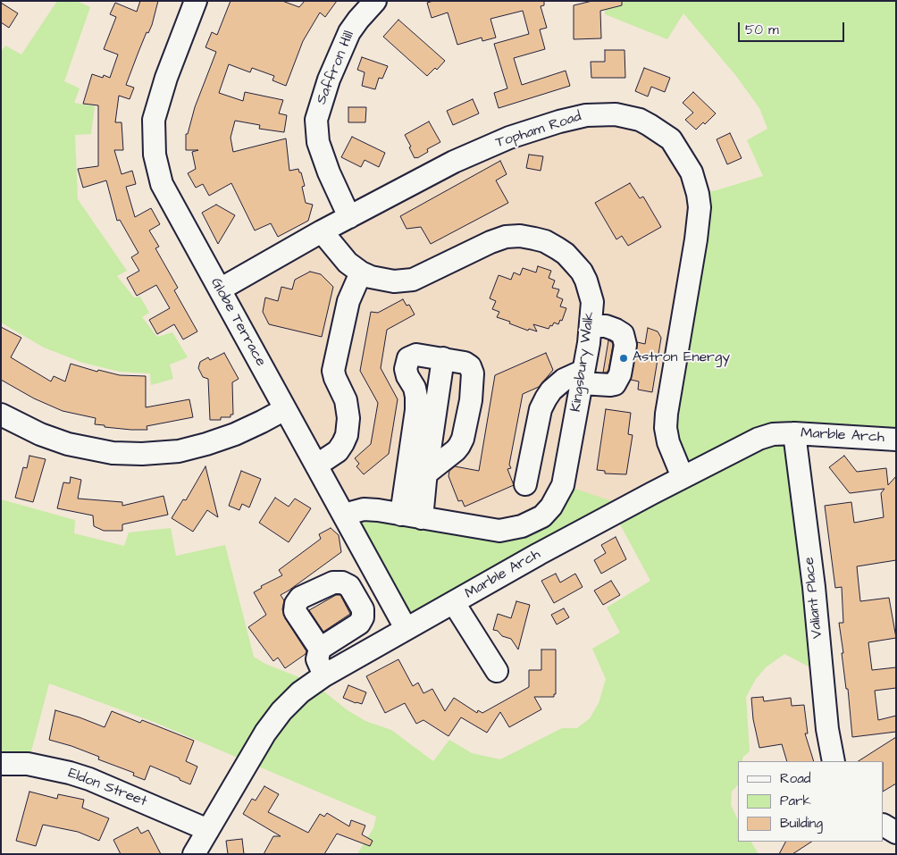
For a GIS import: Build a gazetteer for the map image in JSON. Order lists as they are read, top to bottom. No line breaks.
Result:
{"streets":{"street":["Saffron Hill","Topham Road","Globe Terrace","Kingsbury Walk","Marble Arch","Valiant Place","Eldon Street"]},"crossings":[["Saffron Hill","Topham Road"],["Topham Road","Globe Terrace"],["Topham Road","Kingsbury Walk"],["Topham Road","Marble Arch"],["Globe Terrace","Kingsbury Walk"],["Globe Terrace","Marble Arch"],["Marble Arch","Valiant Place"],["Marble Arch","Eldon Street"]],"places":["Astron Energy"],"legend":["Road","Park","Building"],"scale_bar":"50 m"}
